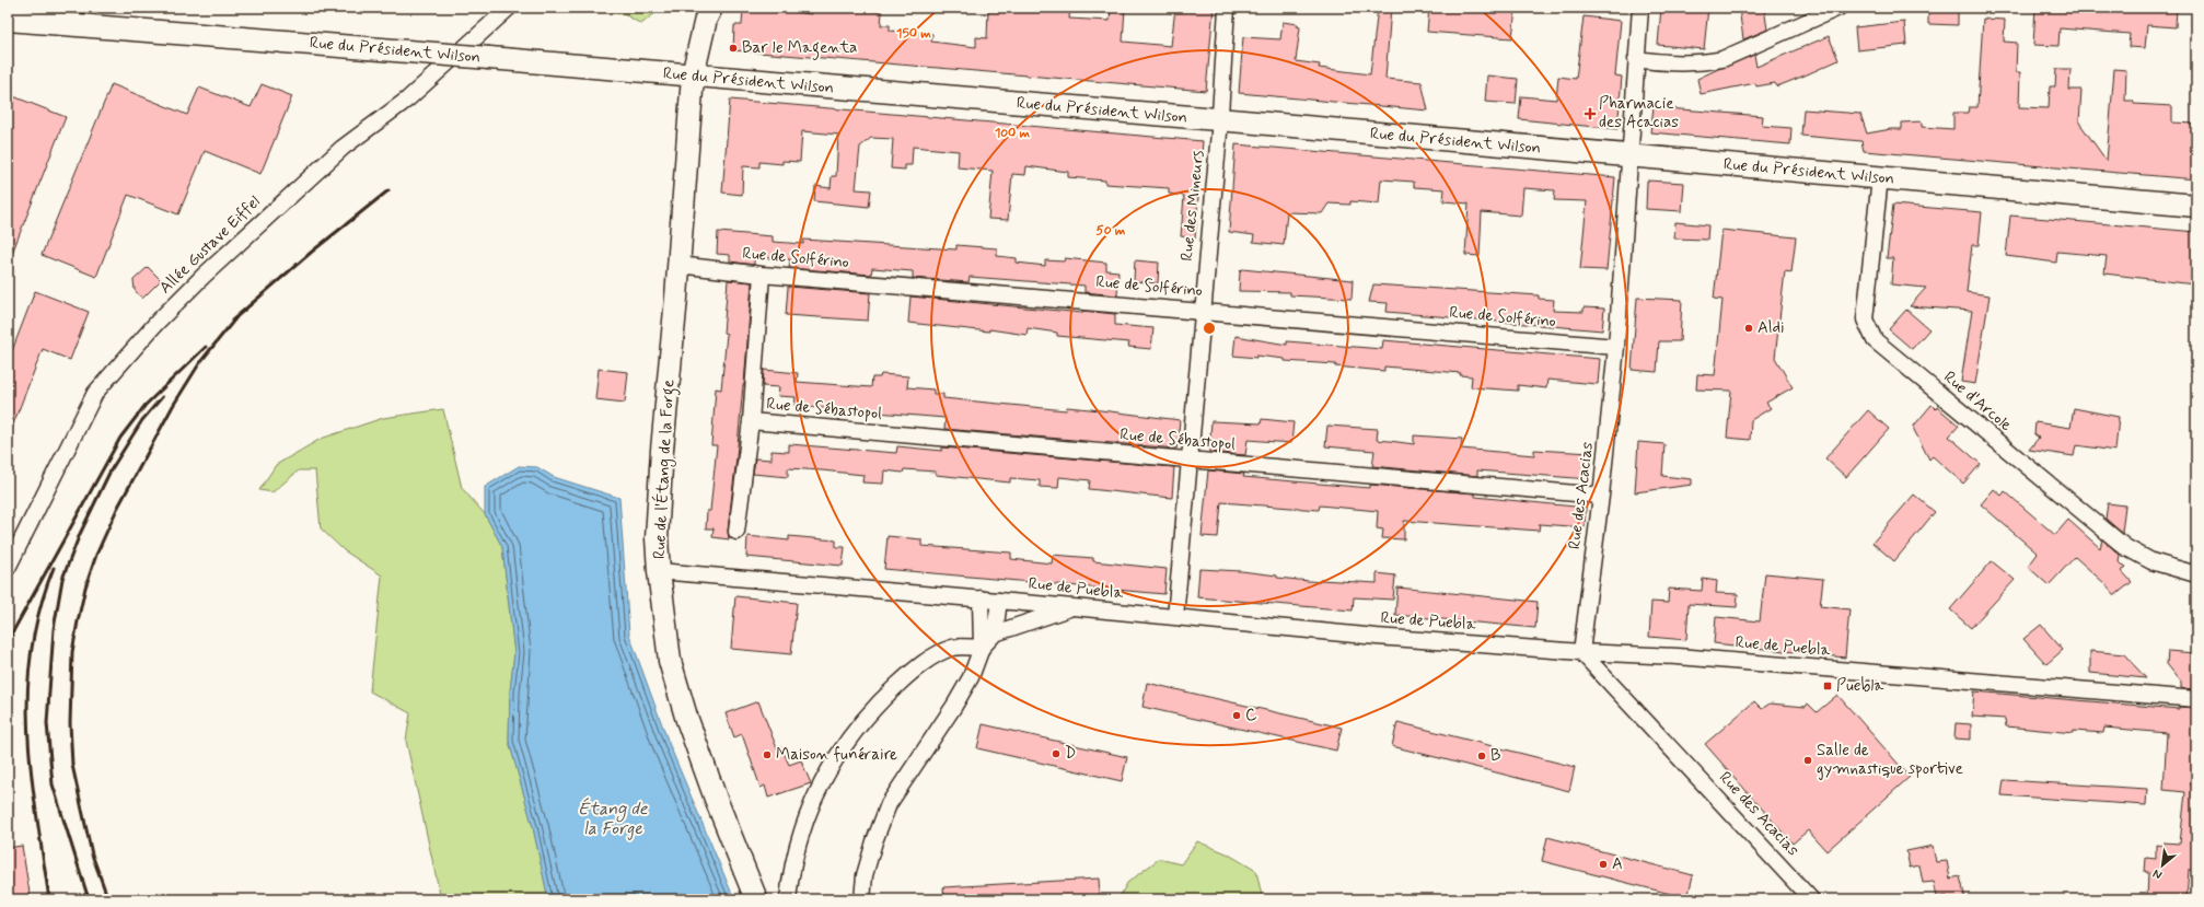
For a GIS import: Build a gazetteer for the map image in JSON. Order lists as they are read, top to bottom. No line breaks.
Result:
{"streets":{"main road":["Rue du Président Wilson","Rue de l'Étang de la Forge"],"street":["Rue des Mineurs","Allée Gustave Eiffel","Rue de Solférino","Rue d'Arcole","Rue de Sébastopol","Rue des Acacias","Rue de Puebla"]},"crossings":[["Rue du Président Wilson","Rue des Mineurs"],["Rue du Président Wilson","Rue d'Arcole"],["Rue du Président Wilson","Rue de l'Étang de la Forge"],["Rue du Président Wilson","Rue des Acacias"],["Rue des Mineurs","Rue de Solférino"],["Rue des Mineurs","Rue de Sébastopol"],["Rue des Mineurs","Rue de Puebla"],["Rue de Solférino","Rue de Sébastopol"],["Rue de Solférino","Rue de l'Étang de la Forge"],["Rue de Solférino","Rue des Acacias"],["Rue de Sébastopol","Rue des Acacias"],["Rue de l'Étang de la Forge","Rue de Puebla"],["Rue des Acacias","Rue de Puebla"]],"water":["Étang de la Forge"],"places":{"other":["Bar le Magenta","Aldi","C","D","Maison funéraire","B","Salle de gymnastique sportive","A"],"health":["Pharmacie des Acacias"],"transit":["Puebla"]},"north":"bottom left","rings":["150 m","100 m","50 m"]}
